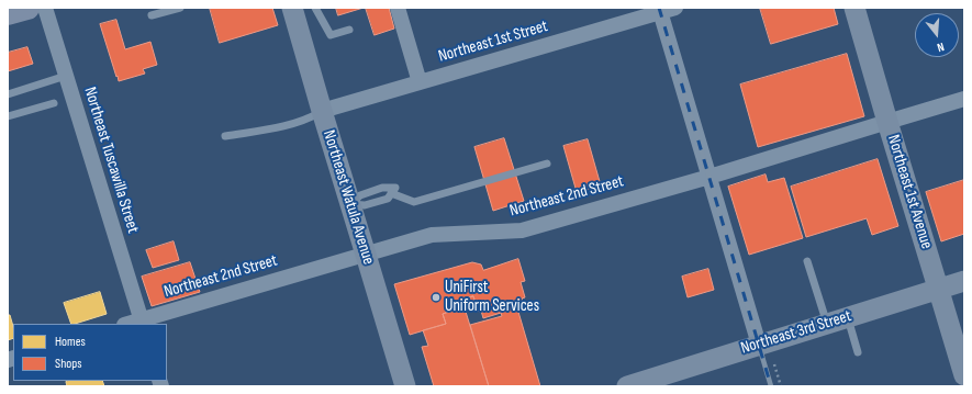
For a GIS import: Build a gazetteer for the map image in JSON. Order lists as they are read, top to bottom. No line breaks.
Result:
{"streets":{"street":["Northeast 1st Street","Northeast Tuscawilla Street","Northeast 1st Avenue","Northeast 2nd Street","Northeast Watula Avenue","Northeast 3rd Street"]},"crossings":[["Northeast 1st Street","Northeast Watula Avenue"],["Northeast Tuscawilla Street","Northeast 2nd Street"],["Northeast 1st Avenue","Northeast 2nd Street"],["Northeast 1st Avenue","Northeast 3rd Street"],["Northeast 2nd Street","Northeast Watula Avenue"]],"places":["UniFirst Uniform Services"],"legend":["Homes","Shops"],"north":"bottom"}
